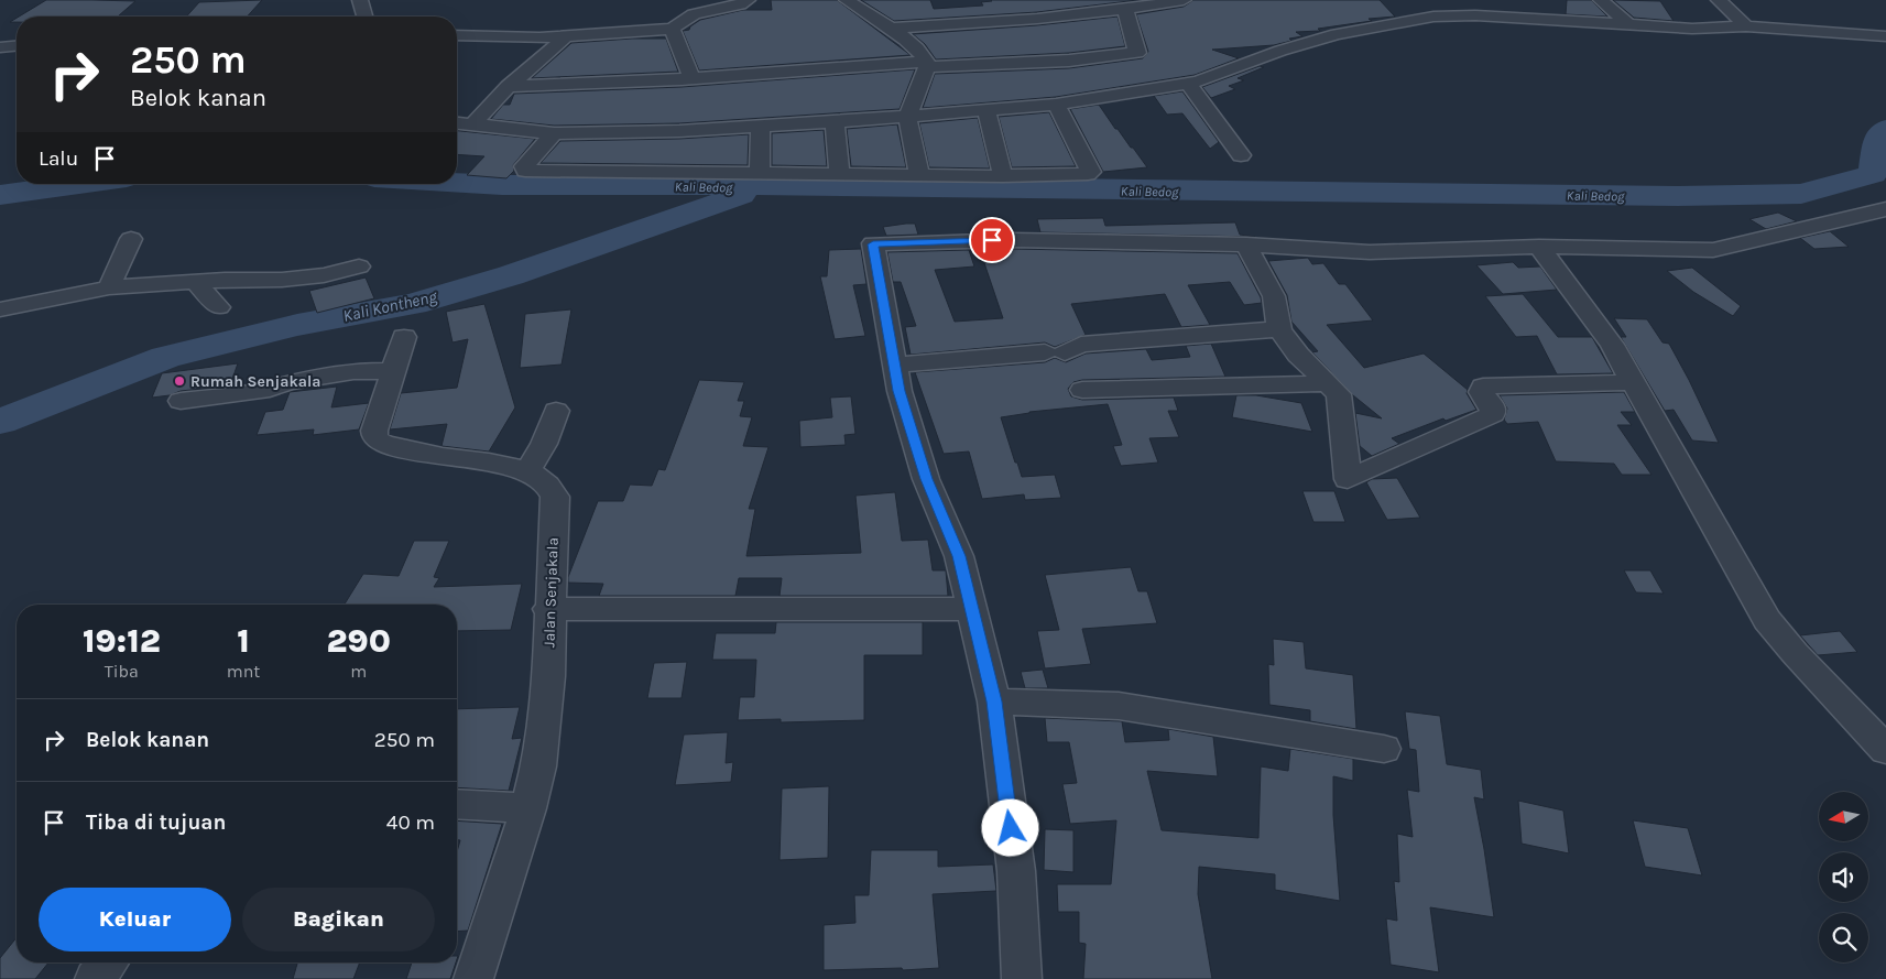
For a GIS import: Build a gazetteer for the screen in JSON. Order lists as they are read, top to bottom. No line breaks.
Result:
{"streets":{"street":["Jalan Senjakala"]},"water":["Kali Bedog","Kali Kontheng"],"places":["Rumah Senjakala"],"north":"left","page":{"turn":["250 m","Belok kanan"],"then":"Lalu","eta":["19:12","Tiba","1","mnt","290","m"],"list":[{"name":"Belok kanan","value":"250 m"},{"name":"Tiba di tujuan","value":"40 m"}],"buttons":["Keluar","Bagikan"]}}
